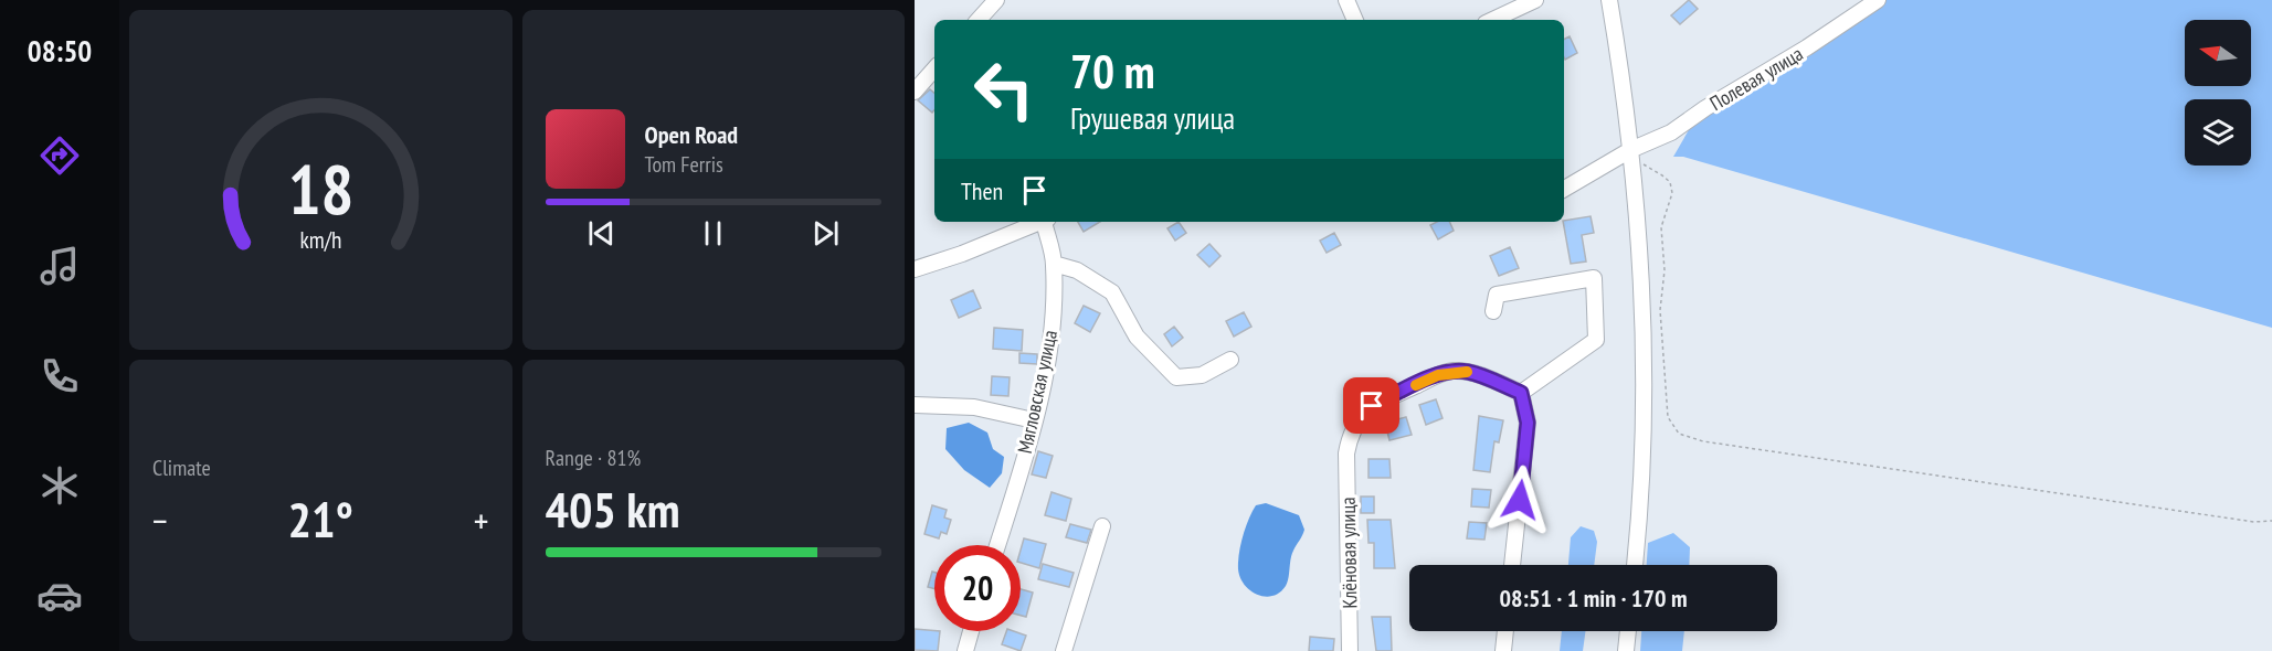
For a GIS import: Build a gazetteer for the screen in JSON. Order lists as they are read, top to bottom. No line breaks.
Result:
{"streets":{"street":["Полевая улица","Мягловская улица","Клёновая улица"]},"north":"left","page":{"tabs":"08:50","turn":["70 m","Грушевая улица"],"song":["Open Road","Tom Ferris"],"then":"Then","tile":["Climate",["Range · 81%","405 km"]],"heat":["−","21°","+"],"limit":"20","trip":"08:51 · 1 min · 170 m","gauge":["18","km/h"]}}
